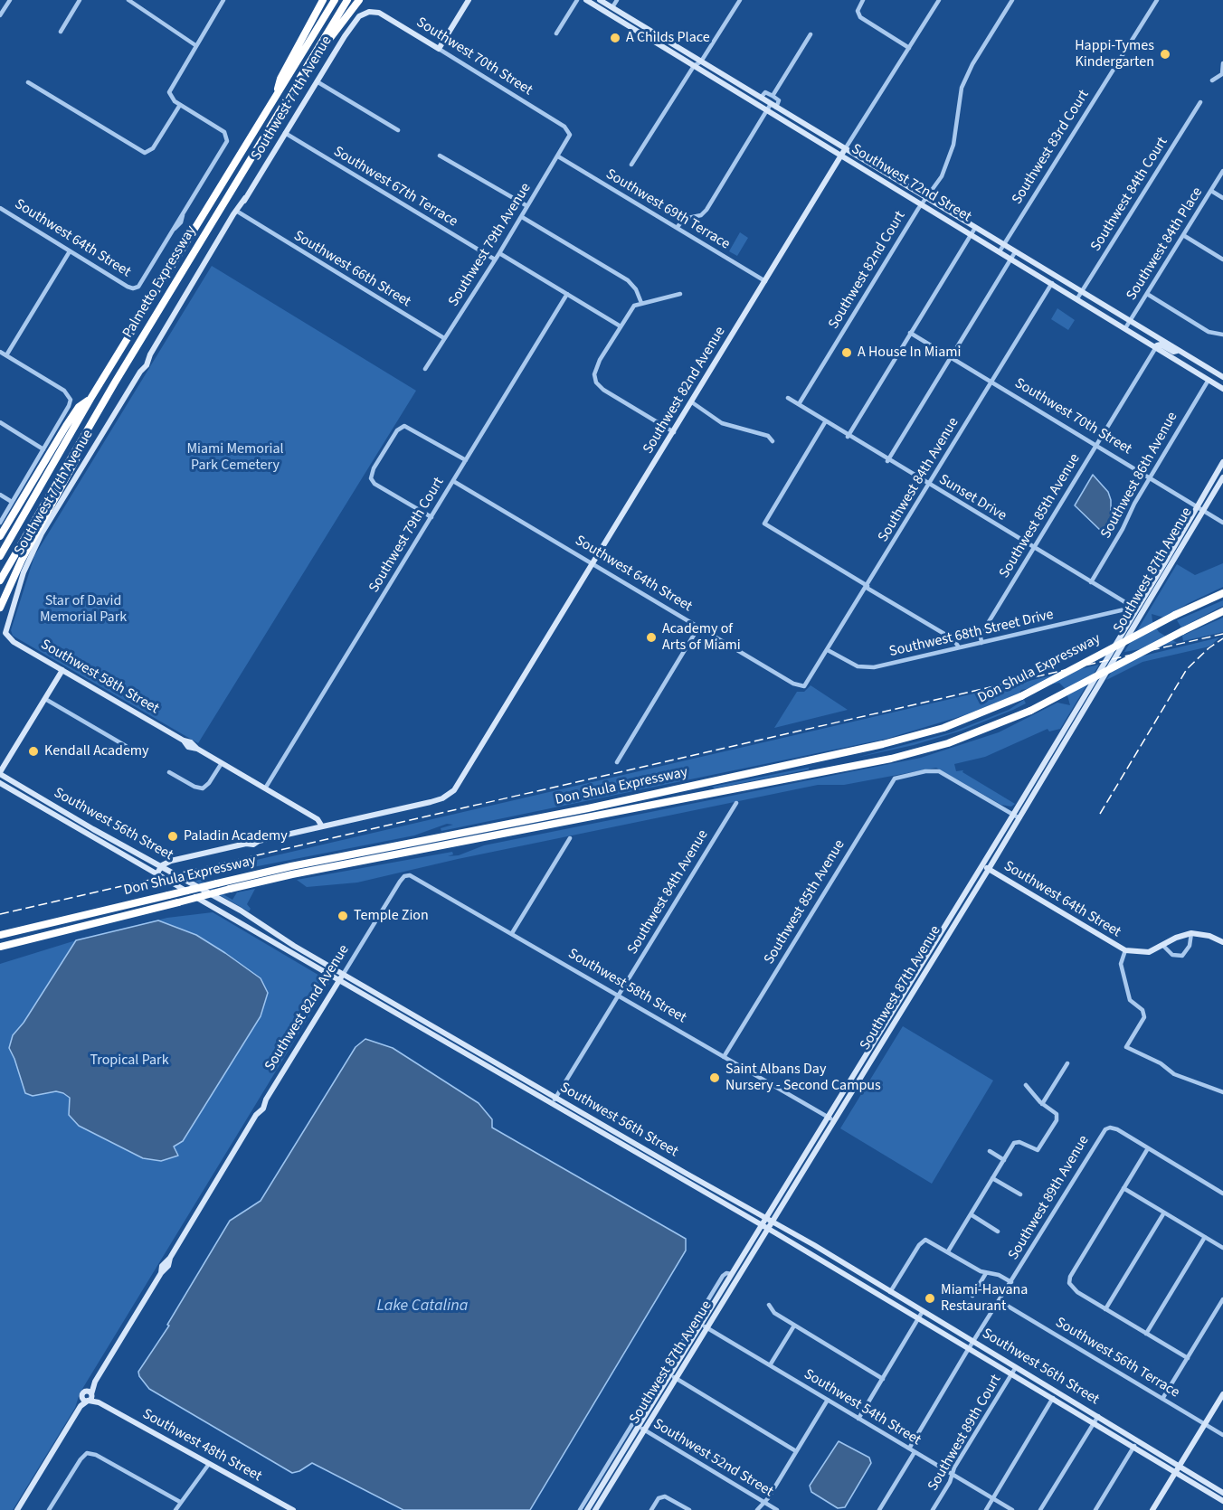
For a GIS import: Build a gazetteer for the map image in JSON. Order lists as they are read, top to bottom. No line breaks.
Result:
{"streets":{"highway":["Palmetto Expressway","Don Shula Expressway"],"main road":["Southwest 70th Street","Southwest 77th Avenue","Southwest 72nd Street","Southwest 64th Street","Southwest 82nd Avenue","Southwest 87th Avenue","Southwest 58th Street","Southwest 56th Street","Southwest 48th Street"],"street":["Southwest 83rd Court","Southwest 67th Terrace","Southwest 84th Court","Southwest 69th Terrace","Southwest 84th Place","Southwest 79th Avenue","Southwest 66th Street","Southwest 82nd Court","Southwest 86th Avenue","Southwest 84th Avenue","Sunset Drive","Southwest 85th Avenue","Southwest 79th Court","Southwest 68th Street Drive","Southwest 89th Avenue","Southwest 56th Terrace","Southwest 54th Street","Southwest 89th Court","Southwest 52nd Street"]},"crossings":[["Southwest 70th Street","Southwest 77th Avenue"],["Southwest 70th Street","Southwest 79th Avenue"],["Southwest 70th Street","Southwest 86th Avenue"],["Southwest 70th Street","Southwest 84th Avenue"],["Southwest 70th Street","Southwest 85th Avenue"],["Southwest 70th Street","Southwest 87th Avenue"],["Southwest 77th Avenue","Southwest 67th Terrace"],["Southwest 77th Avenue","Southwest 66th Street"],["Southwest 77th Avenue","Southwest 58th Street"],["Southwest 83rd Court","Southwest 72nd Street"],["Southwest 72nd Street","Southwest 84th Court"],["Southwest 72nd Street","Southwest 84th Place"],["Southwest 72nd Street","Southwest 82nd Court"],["Southwest 72nd Street","Southwest 82nd Avenue"],["Southwest 72nd Street","Southwest 86th Avenue"],["Southwest 72nd Street","Southwest 84th Avenue"],["Southwest 72nd Street","Southwest 85th Avenue"],["Southwest 67th Terrace","Southwest 79th Avenue"],["Southwest 69th Terrace","Southwest 79th Avenue"],["Southwest 69th Terrace","Southwest 82nd Avenue"],["Southwest 64th Street","Southwest 82nd Avenue"],["Southwest 64th Street","Southwest 84th Avenue"],["Southwest 64th Street","Southwest 79th Court"],["Southwest 64th Street","Southwest 87th Avenue"],["Southwest 79th Avenue","Southwest 66th Street"],["Southwest 82nd Court","Sunset Drive"],["Southwest 82nd Avenue","Southwest 58th Street"],["Southwest 82nd Avenue","Southwest 56th Street"],["Southwest 82nd Avenue","Southwest 48th Street"],["Southwest 86th Avenue","Sunset Drive"],["Southwest 84th Avenue","Sunset Drive"],["Southwest 84th Avenue","Southwest 68th Street Drive"],["Southwest 84th Avenue","Southwest 58th Street"],["Southwest 84th Avenue","Southwest 56th Street"],["Sunset Drive","Southwest 85th Avenue"],["Sunset Drive","Southwest 87th Avenue"],["Sunset Drive","Southwest 68th Street Drive"],["Southwest 85th Avenue","Southwest 87th Avenue"],["Southwest 85th Avenue","Southwest 68th Street Drive"],["Southwest 85th Avenue","Southwest 58th Street"],["Southwest 79th Court","Southwest 58th Street"],["Southwest 87th Avenue","Southwest 68th Street Drive"],["Southwest 87th Avenue","Southwest 58th Street"],["Southwest 87th Avenue","Southwest 56th Street"],["Southwest 87th Avenue","Southwest 54th Street"],["Southwest 87th Avenue","Southwest 52nd Street"],["Southwest 56th Street","Southwest 89th Avenue"],["Southwest 56th Street","Southwest 89th Court"],["Southwest 89th Avenue","Southwest 56th Terrace"],["Southwest 89th Avenue","Southwest 54th Street"],["Southwest 54th Street","Southwest 89th Court"]],"water":["Lake Catalina"],"parks":["Miami Memorial Park Cemetery","Star of David Memorial Park","Tropical Park"],"places":["A Childs Place","Happi-Tymes Kindergarten","A House In Miami","Academy of Arts of Miami","Kendall Academy","Paladin Academy","Temple Zion","Saint Albans Day Nursery - Second Campus","Miami-Havana Restaurant"]}
